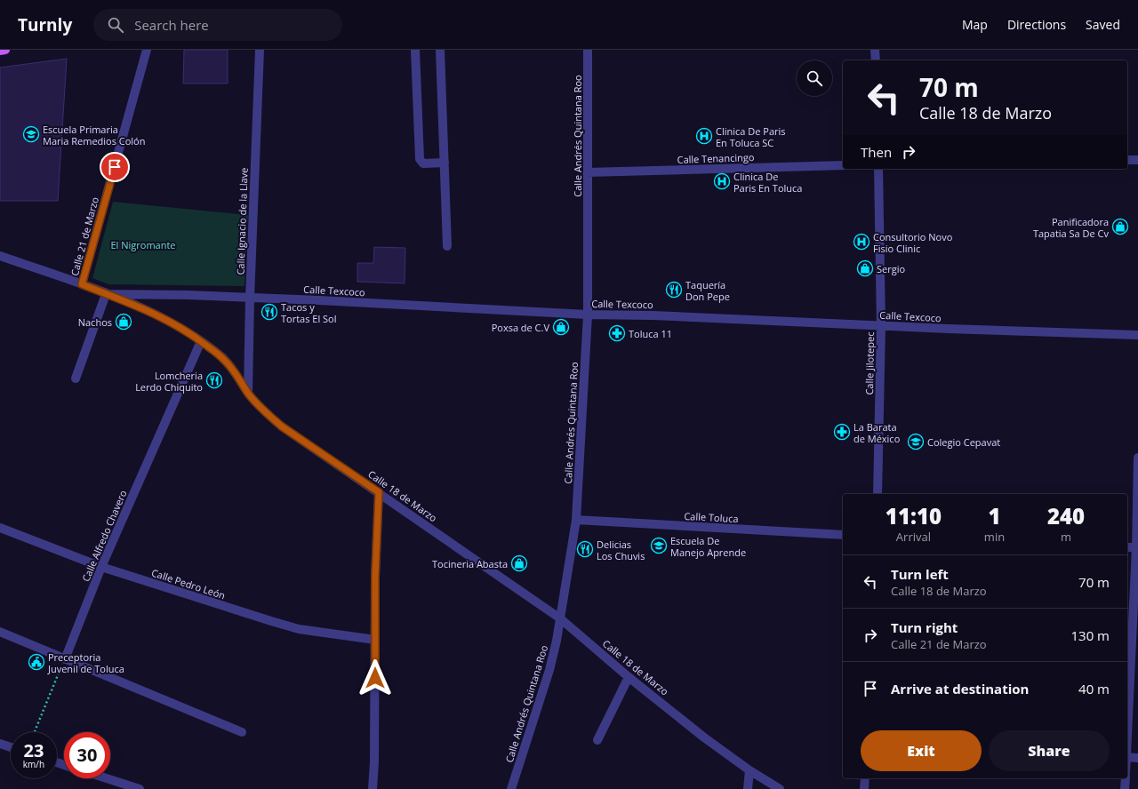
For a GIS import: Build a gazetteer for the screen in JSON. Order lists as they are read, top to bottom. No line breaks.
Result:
{"streets":{"street":["Calle Andrés Quintana Roo","Calle Tenancingo","Calle Ignacio de la Llave","Calle 21 de Marzo","Calle Texcoco","Calle Jilotepec","Calle 18 de Marzo","Calle Toluca","Calle Alfredo Chavero","Calle Pedro León"]},"crossings":[["Calle Andrés Quintana Roo","Calle Tenancingo"],["Calle Andrés Quintana Roo","Calle Texcoco"],["Calle Andrés Quintana Roo","Calle 18 de Marzo"],["Calle Andrés Quintana Roo","Calle Toluca"],["Calle Ignacio de la Llave","Calle Texcoco"],["Calle Ignacio de la Llave","Calle 18 de Marzo"],["Calle 21 de Marzo","Calle 18 de Marzo"],["Calle Texcoco","Calle Jilotepec"],["Calle Texcoco","Calle 18 de Marzo"],["Calle 18 de Marzo","Calle Alfredo Chavero"],["Calle Alfredo Chavero","Calle Pedro León"]],"parks":["El Nigromante"],"places":{"school or university":["Escuela Primaria Maria Remedios Colón","Colegio Cepavat","Escuela De Manejo Aprende"],"hospital":["Clinica De Paris En Toluca SC","Clinica De Paris En Toluca","Consultorio Novo Fisio Clinic"],"shop":["Panificadora Tapatia Sa De Cv","Sergio","Nachos","Poxsa de C.V","Tocineria Abasta"],"restaurant":["Taquería Don Pepe","Tacos y Tortas El Sol","Lomcheria Lerdo Chiquito","Delicias Los Chuvis"],"pharmacy":["Toluca 11","La Barata de México"],"public building":["Preceptoria Juvenil de Toluca"]},"page":{"header":"Turnly","search":"Search here","nav":["Map","Directions","Saved"],"turn":["70 m","Calle 18 de Marzo"],"then":"Then","eta":["11:10","Arrival","1","min","240","m"],"list":[{"name":"Turn left","note":"Calle 18 de Marzo","value":"70 m"},{"name":"Turn right","note":"Calle 21 de Marzo","value":"130 m"},{"name":"Arrive at destination","value":"40 m"}],"buttons":["Exit","Share"],"speed":"23 km/h","limit":"30"}}
